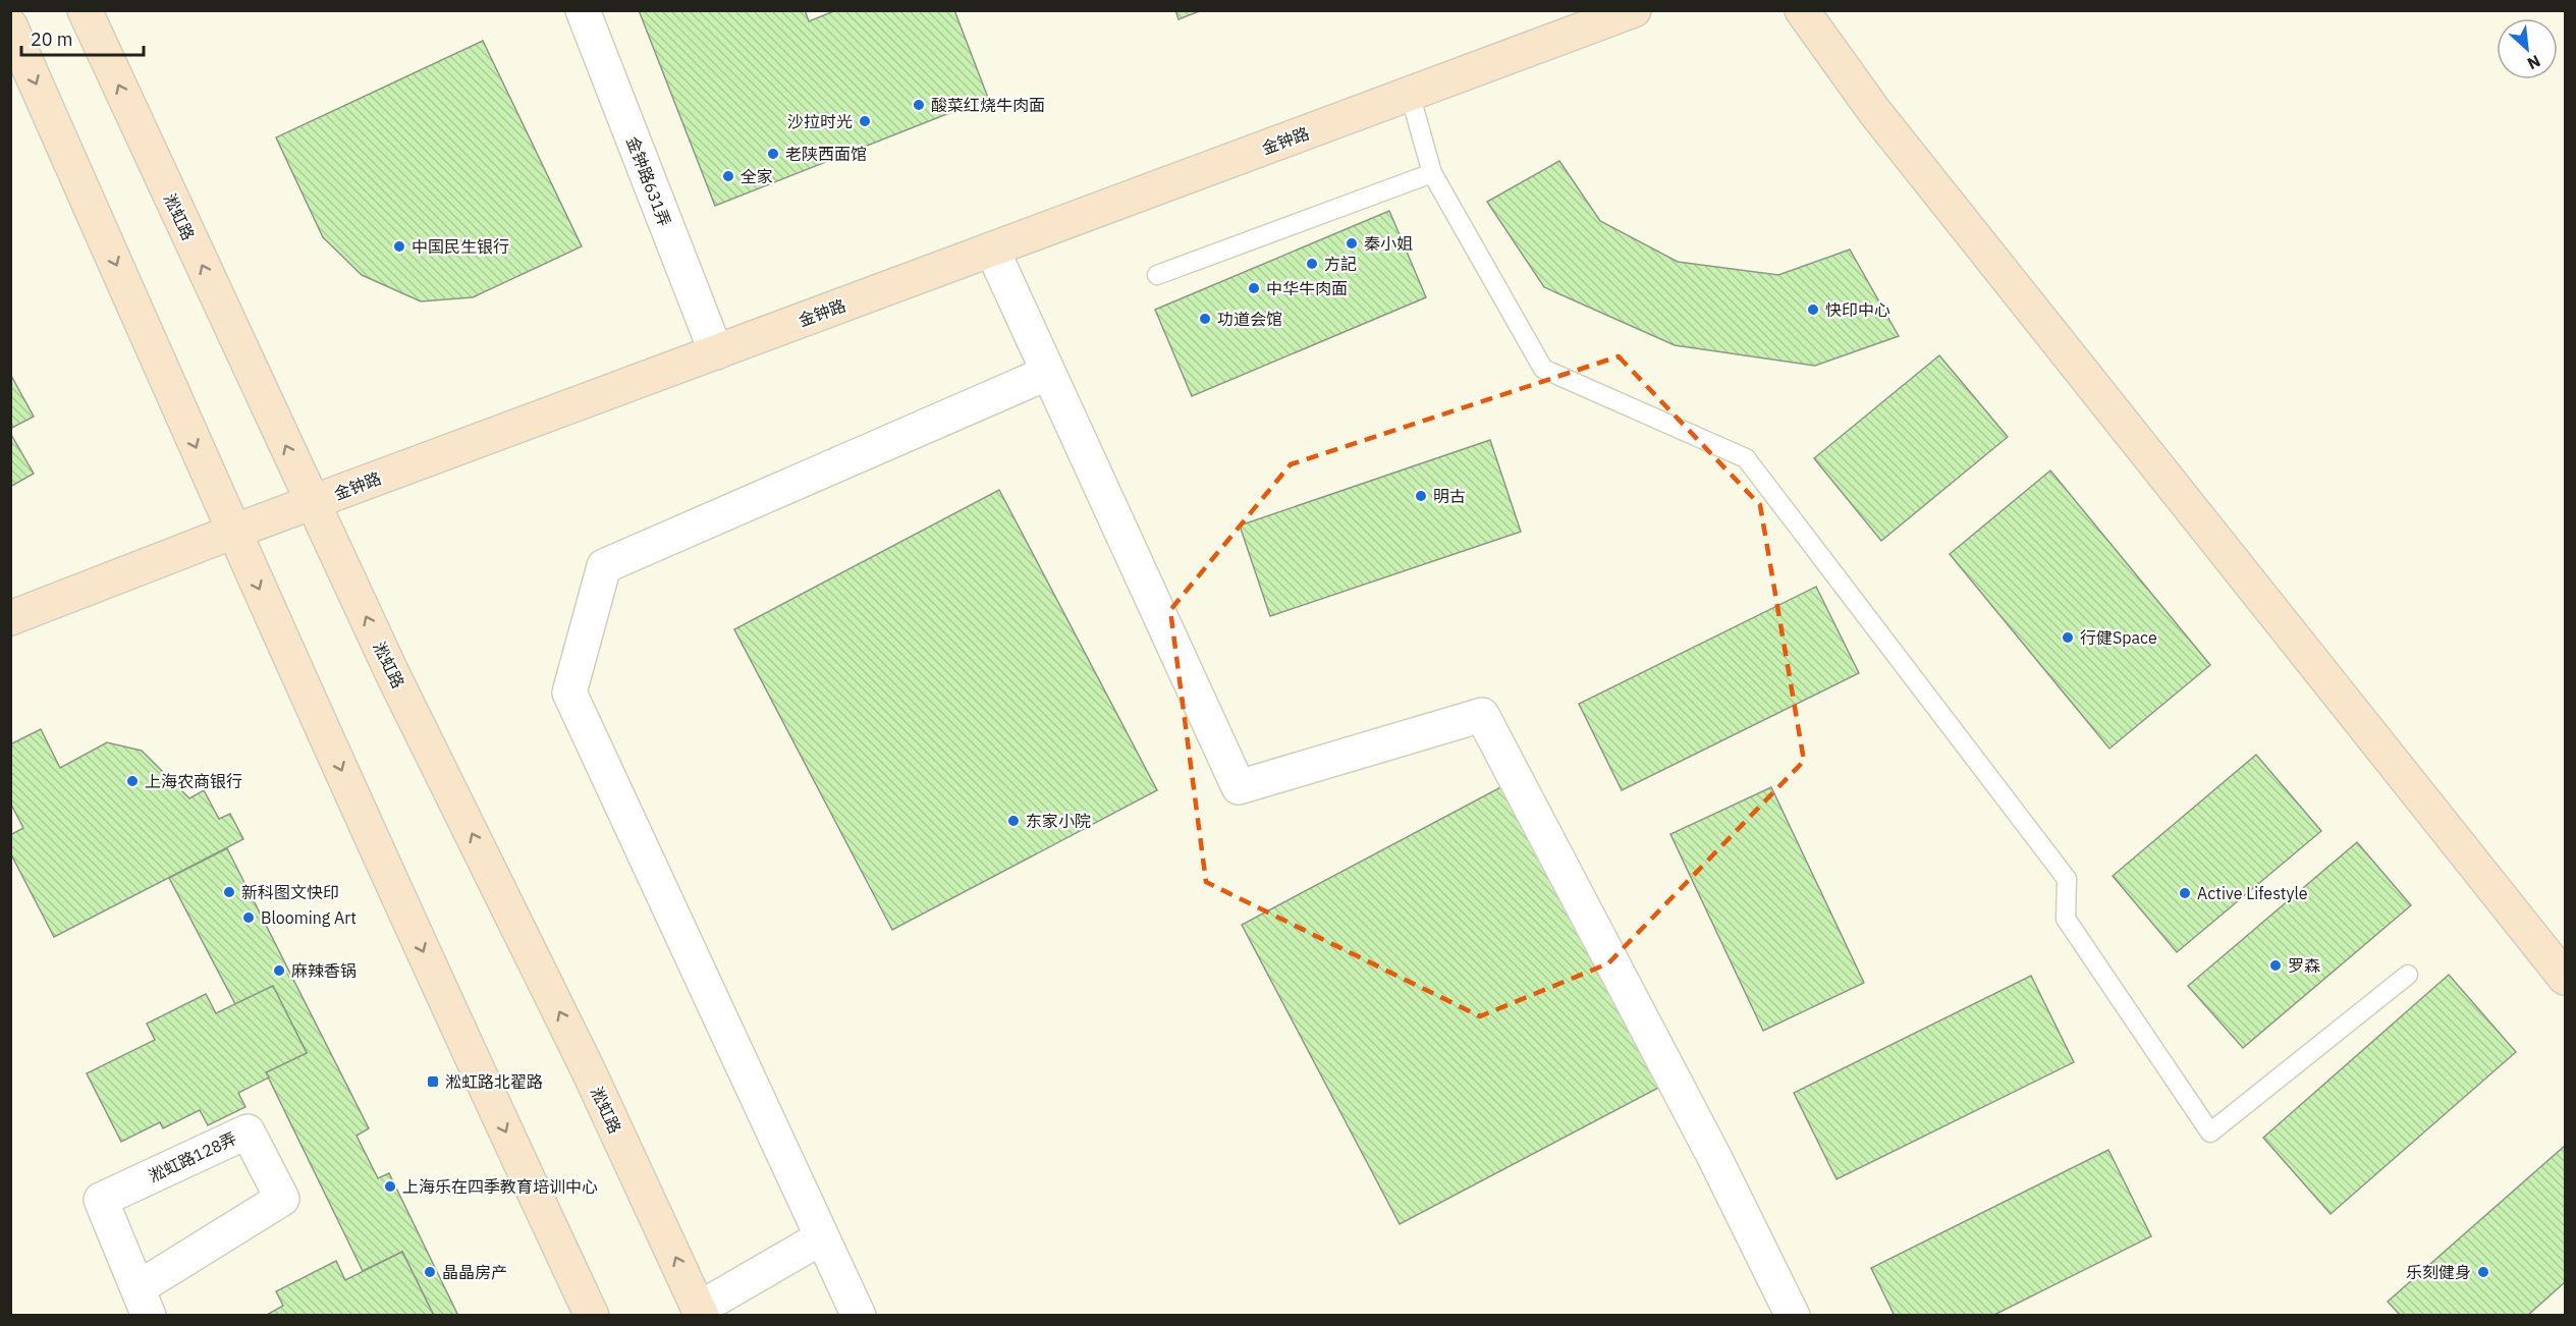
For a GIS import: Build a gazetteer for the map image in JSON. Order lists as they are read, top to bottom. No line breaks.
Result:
{"streets":{"street":["金钟路","金钟路631弄","淞虹路","淞虹路128弄"]},"crossings":[["金钟路","金钟路631弄"],["金钟路","淞虹路"]],"places":{"other":["酸菜红烧牛肉面","沙拉时光","老陕西面馆","全家","秦小姐","中国民生银行","方記","中华牛肉面","快印中心","功道会馆","明古","行健Space","上海农商银行","东家小院","新科图文快印","Active Lifestyle","Blooming Art","罗森","麻辣香锅","上海乐在四季教育培训中心","晶晶房产","乐刻健身"],"transit":["淞虹路北翟路"]},"scale_bar":"20 m","north":"bottom right"}
